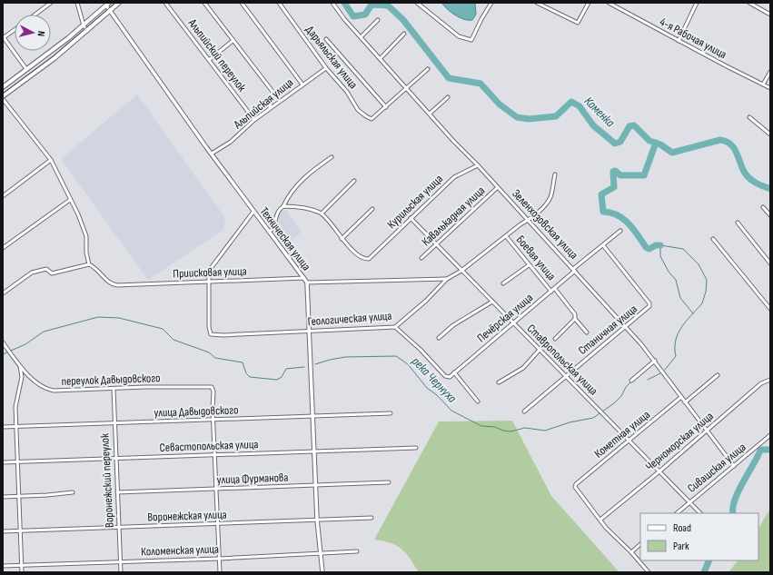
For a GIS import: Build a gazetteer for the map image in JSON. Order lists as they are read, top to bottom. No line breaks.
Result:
{"streets":{"street":["4-я Рабочая улица","Альпийский переулок","Дарьяльская улица","Альпийская улица","Курильская улица","Кавалькадная улица","Зеленхозовская улица","Техническая улица","Боевая улица","Приисковая улица","Печёрская улица","Геологическая улица","Станичная улица","Ставропольская улица","переулок Давыдовского","улица Давыдовского","Кометная улица","Черноморская улица","Севастопольская улица","Сивашская улица","улица Фурманова","Воронежский переулок","Воронежская улица","Коломенская улица"]},"crossings":[["Альпийский переулок","Альпийская улица"],["Дарьяльская улица","Альпийская улица"],["Альпийская улица","Техническая улица"],["Курильская улица","Зеленхозовская улица"],["Курильская улица","Ставропольская улица"],["Кавалькадная улица","Зеленхозовская улица"],["Кавалькадная улица","Ставропольская улица"],["Зеленхозовская улица","Печёрская улица"],["Зеленхозовская улица","Геологическая улица"],["Зеленхозовская улица","Станичная улица"],["Зеленхозовская улица","Кометная улица"],["Зеленхозовская улица","Черноморская улица"],["Зеленхозовская улица","Сивашская улица"],["Техническая улица","Приисковая улица"],["Техническая улица","Геологическая улица"],["Техническая улица","улица Давыдовского"],["Техническая улица","Севастопольская улица"],["Техническая улица","улица Фурманова"],["Техническая улица","Воронежская улица"],["Техническая улица","Коломенская улица"],["Боевая улица","Печёрская улица"],["Боевая улица","Геологическая улица"],["Приисковая улица","Геологическая улица"],["Печёрская улица","Геологическая улица"],["Печёрская улица","Станичная улица"],["Печёрская улица","Ставропольская улица"],["Геологическая улица","Ставропольская улица"],["Станичная улица","Ставропольская улица"],["Ставропольская улица","Кометная улица"],["Ставропольская улица","Черноморская улица"],["Ставропольская улица","Сивашская улица"],["переулок Давыдовского","улица Давыдовского"],["переулок Давыдовского","Воронежский переулок"],["улица Давыдовского","Воронежский переулок"],["Кометная улица","Черноморская улица"],["Севастопольская улица","Воронежский переулок"],["улица Фурманова","Воронежский переулок"],["Воронежский переулок","Воронежская улица"],["Воронежский переулок","Коломенская улица"]],"water":["Каменка","река Чернуха"],"legend":["Road","Park"],"north":"right"}
